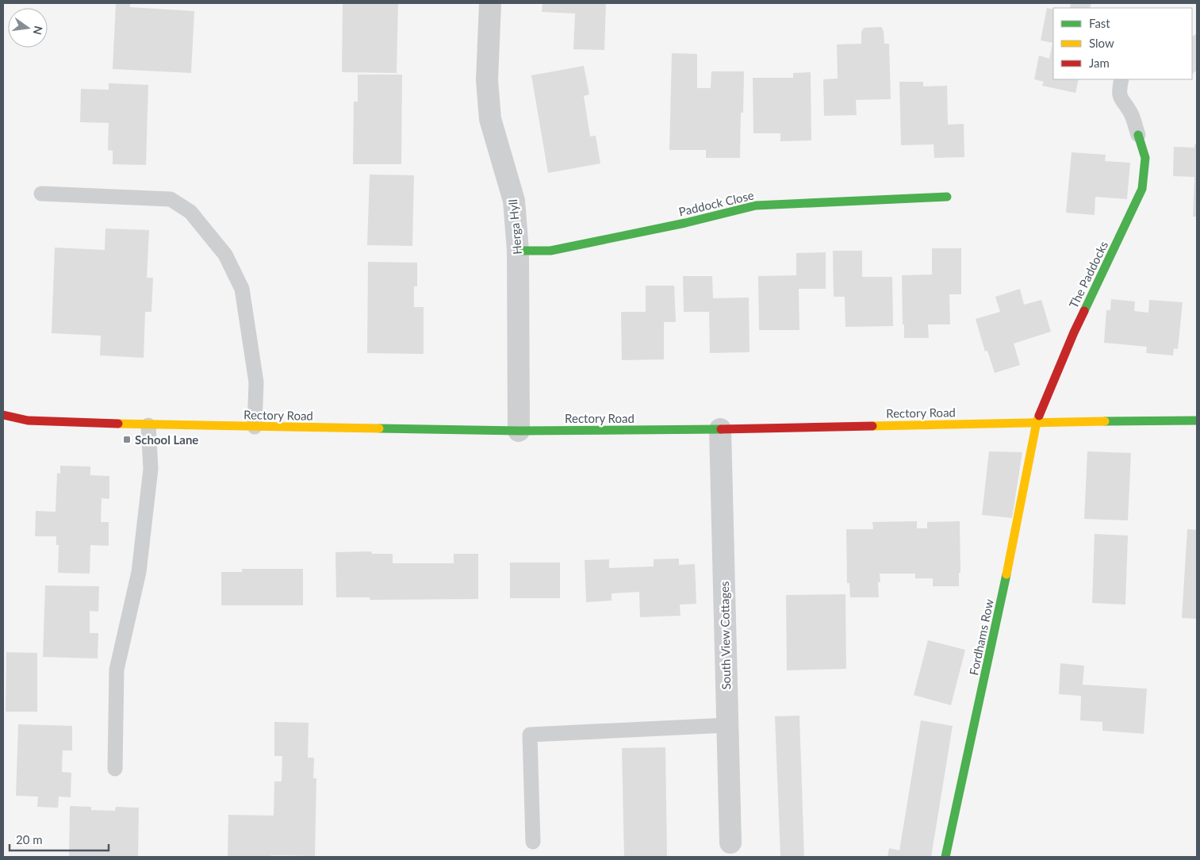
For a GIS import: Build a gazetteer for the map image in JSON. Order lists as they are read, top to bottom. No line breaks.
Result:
{"streets":{"street":["Paddock Close","Herga Hyll","The Paddocks","Rectory Road","South View Cottages","Fordhams Row"]},"crossings":[["Paddock Close","Herga Hyll"],["Herga Hyll","Rectory Road"],["The Paddocks","Rectory Road"],["The Paddocks","Fordhams Row"],["Rectory Road","South View Cottages"],["Rectory Road","Fordhams Row"]],"places":{"transit":["School Lane"]},"legend":["Fast","Slow","Jam"],"scale_bar":"20 m","north":"right"}
